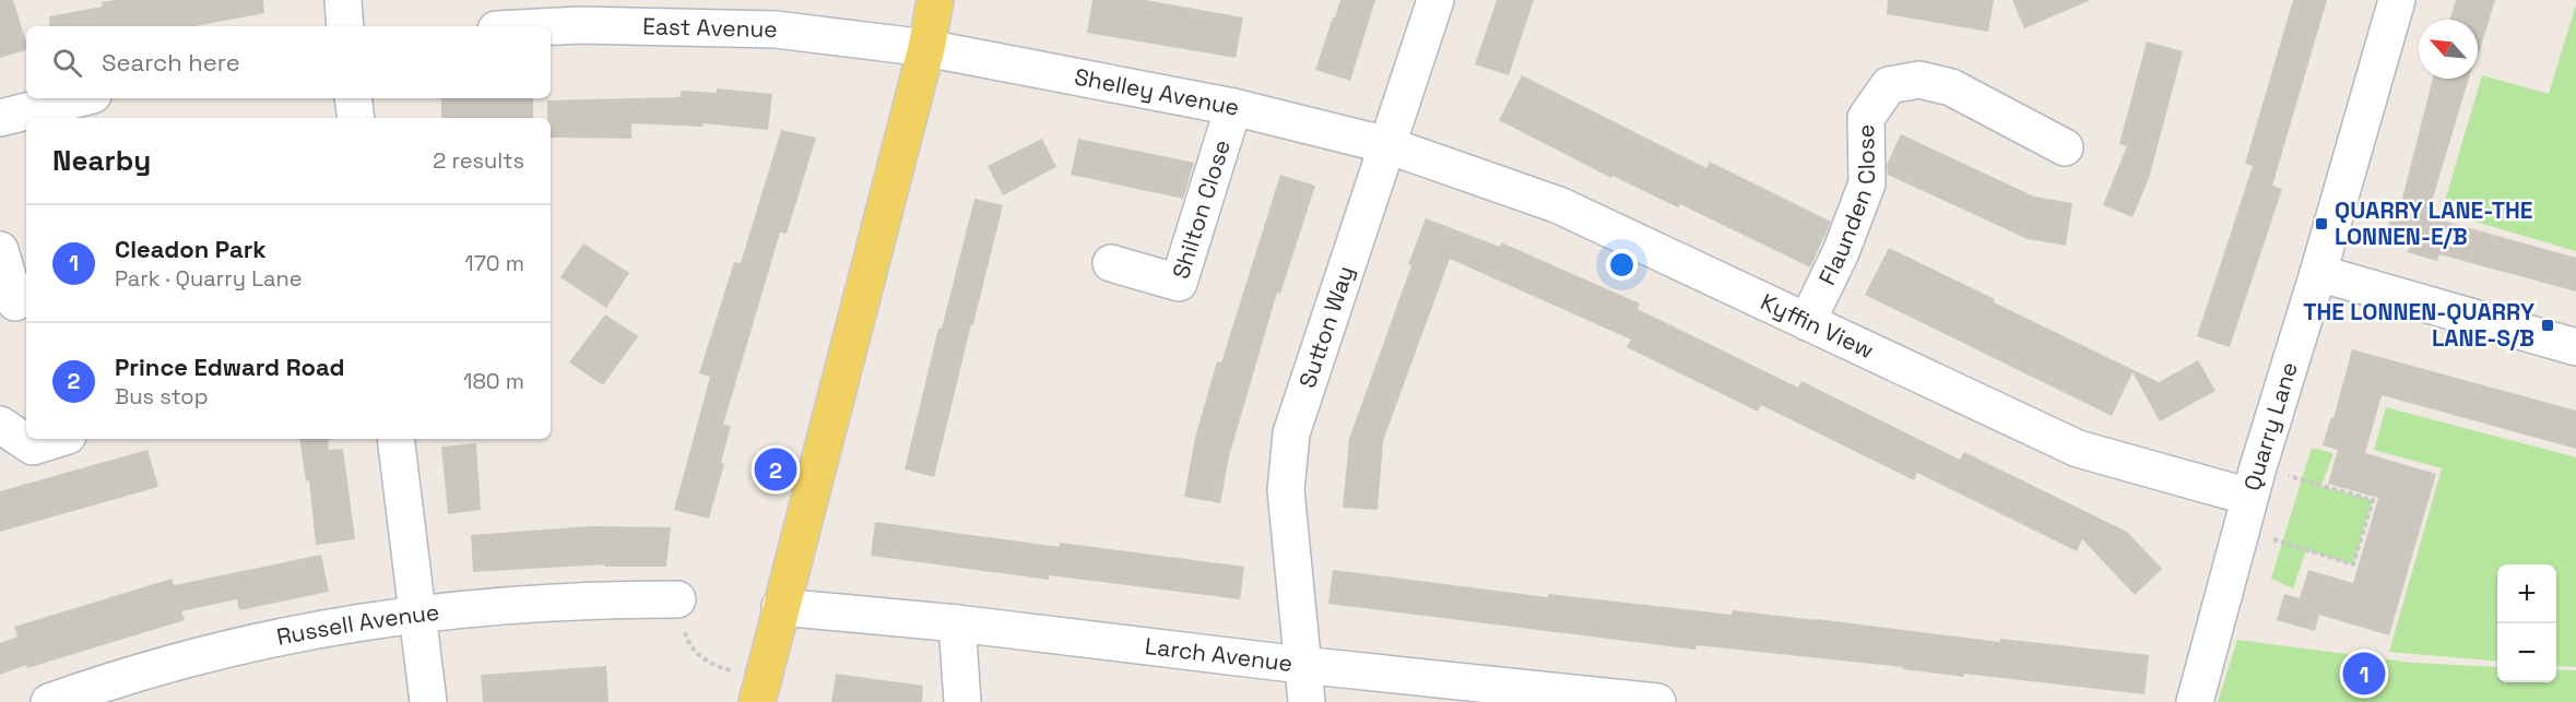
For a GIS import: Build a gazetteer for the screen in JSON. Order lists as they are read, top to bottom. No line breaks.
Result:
{"streets":{"street":["East Avenue","Shelley Avenue","Flaunden Close","Shilton Close","Sutton Way","Kyffin View","Quarry Lane","Russell Avenue","Larch Avenue"]},"crossings":[["East Avenue","Shelley Avenue"],["Shelley Avenue","Shilton Close"],["Shelley Avenue","Sutton Way"],["Shelley Avenue","Kyffin View"],["Flaunden Close","Kyffin View"],["Sutton Way","Kyffin View"],["Sutton Way","Larch Avenue"],["Kyffin View","Quarry Lane"]],"places":{"transit":["QUARRY LANE-THE LONNEN-E/B","THE LONNEN-QUARRY LANE-S/B"]},"north":"top left","page":{"search":"Search here","heading":["Nearby","2 results"],"list":[{"mark":"1","name":"Cleadon Park","note":"Park · Quarry Lane","value":"170 m"},{"mark":"2","name":"Prince Edward Road","note":"Bus stop","value":"180 m"}],"pins":["2","1"],"map_buttons":["+","−"]}}
